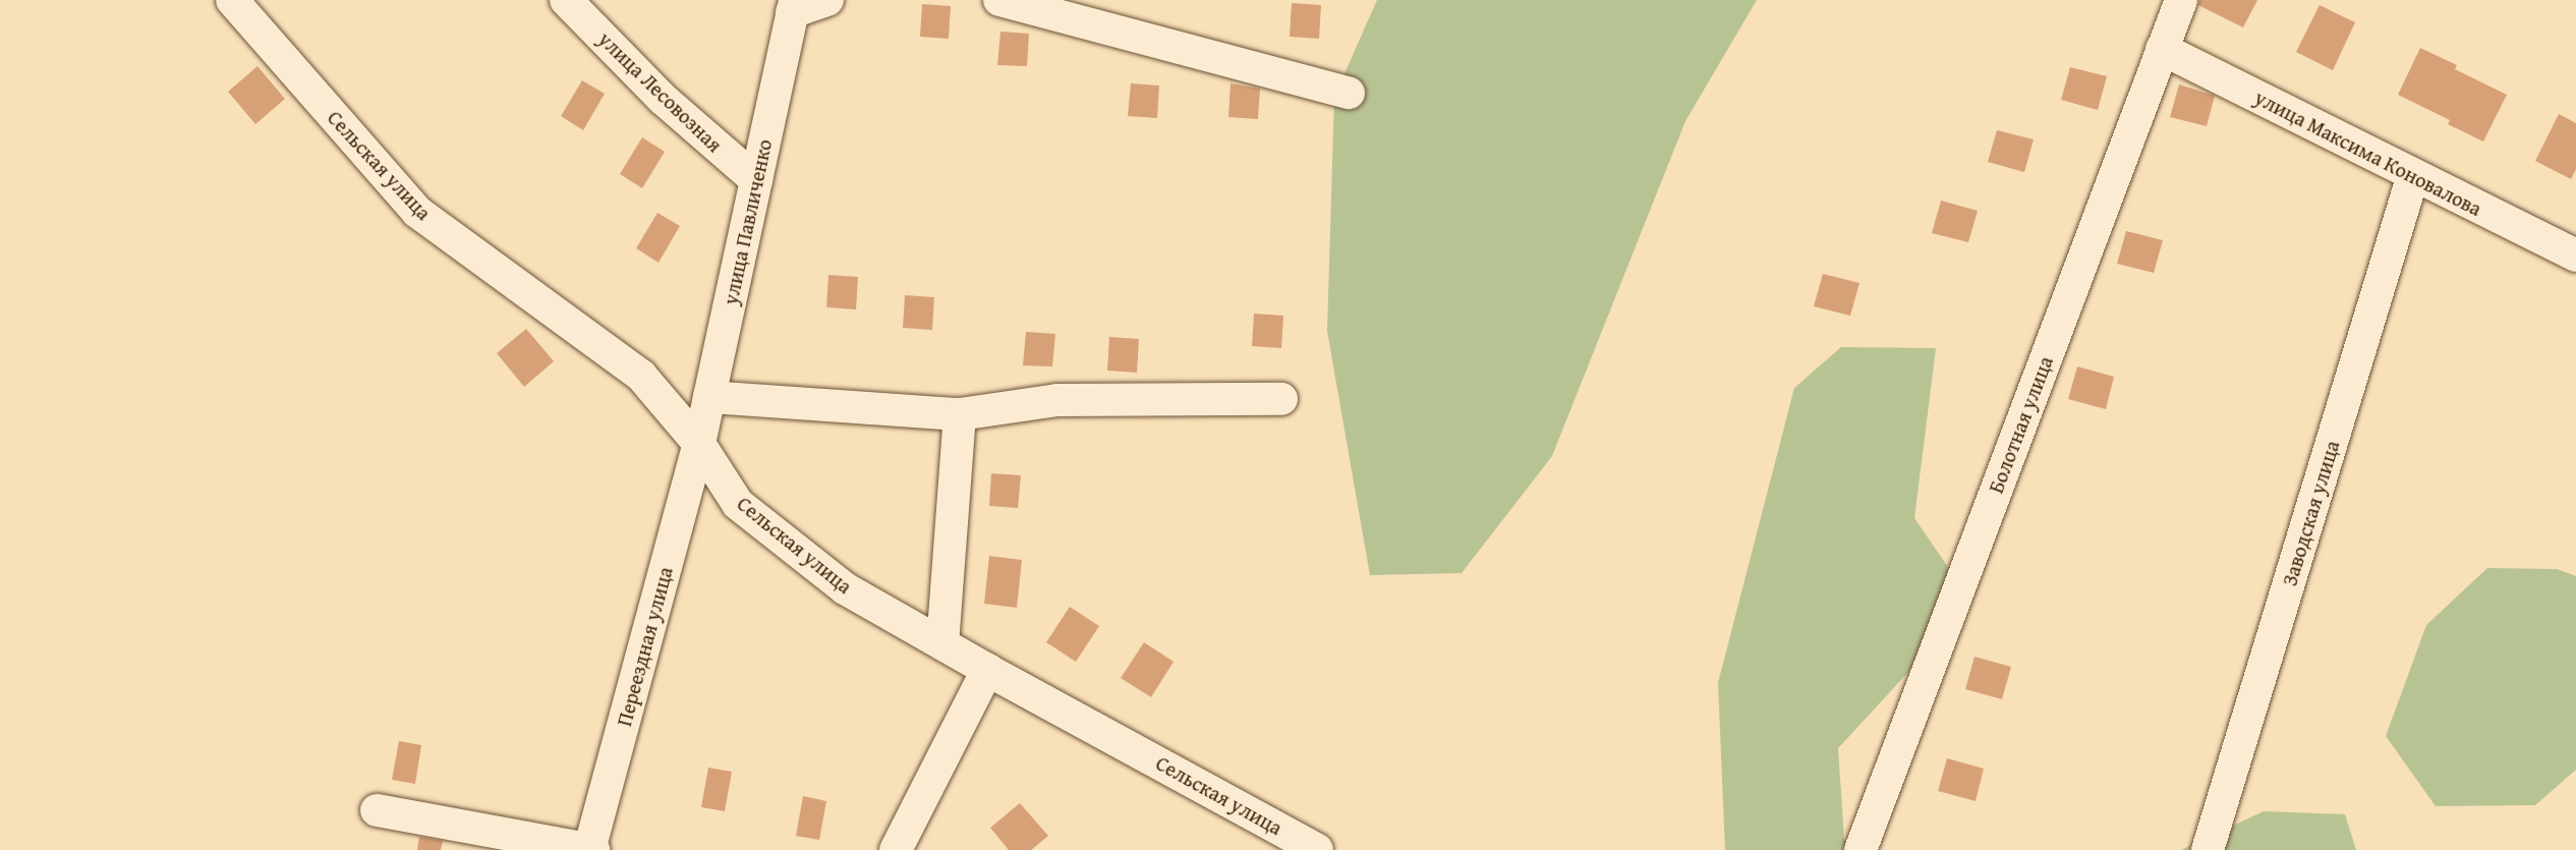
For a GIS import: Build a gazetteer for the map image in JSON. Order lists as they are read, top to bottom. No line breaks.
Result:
{"streets":{"street":["улица Лесовозная","улица Максима Коновалова","Сельская улица","улица Павличенко","Болотная улица","Заводская улица","Переездная улица"]},"crossings":[["улица Лесовозная","улица Павличенко"],["улица Максима Коновалова","Болотная улица"],["улица Максима Коновалова","Заводская улица"],["Сельская улица","улица Павличенко"],["Сельская улица","Переездная улица"],["улица Павличенко","Переездная улица"]]}
